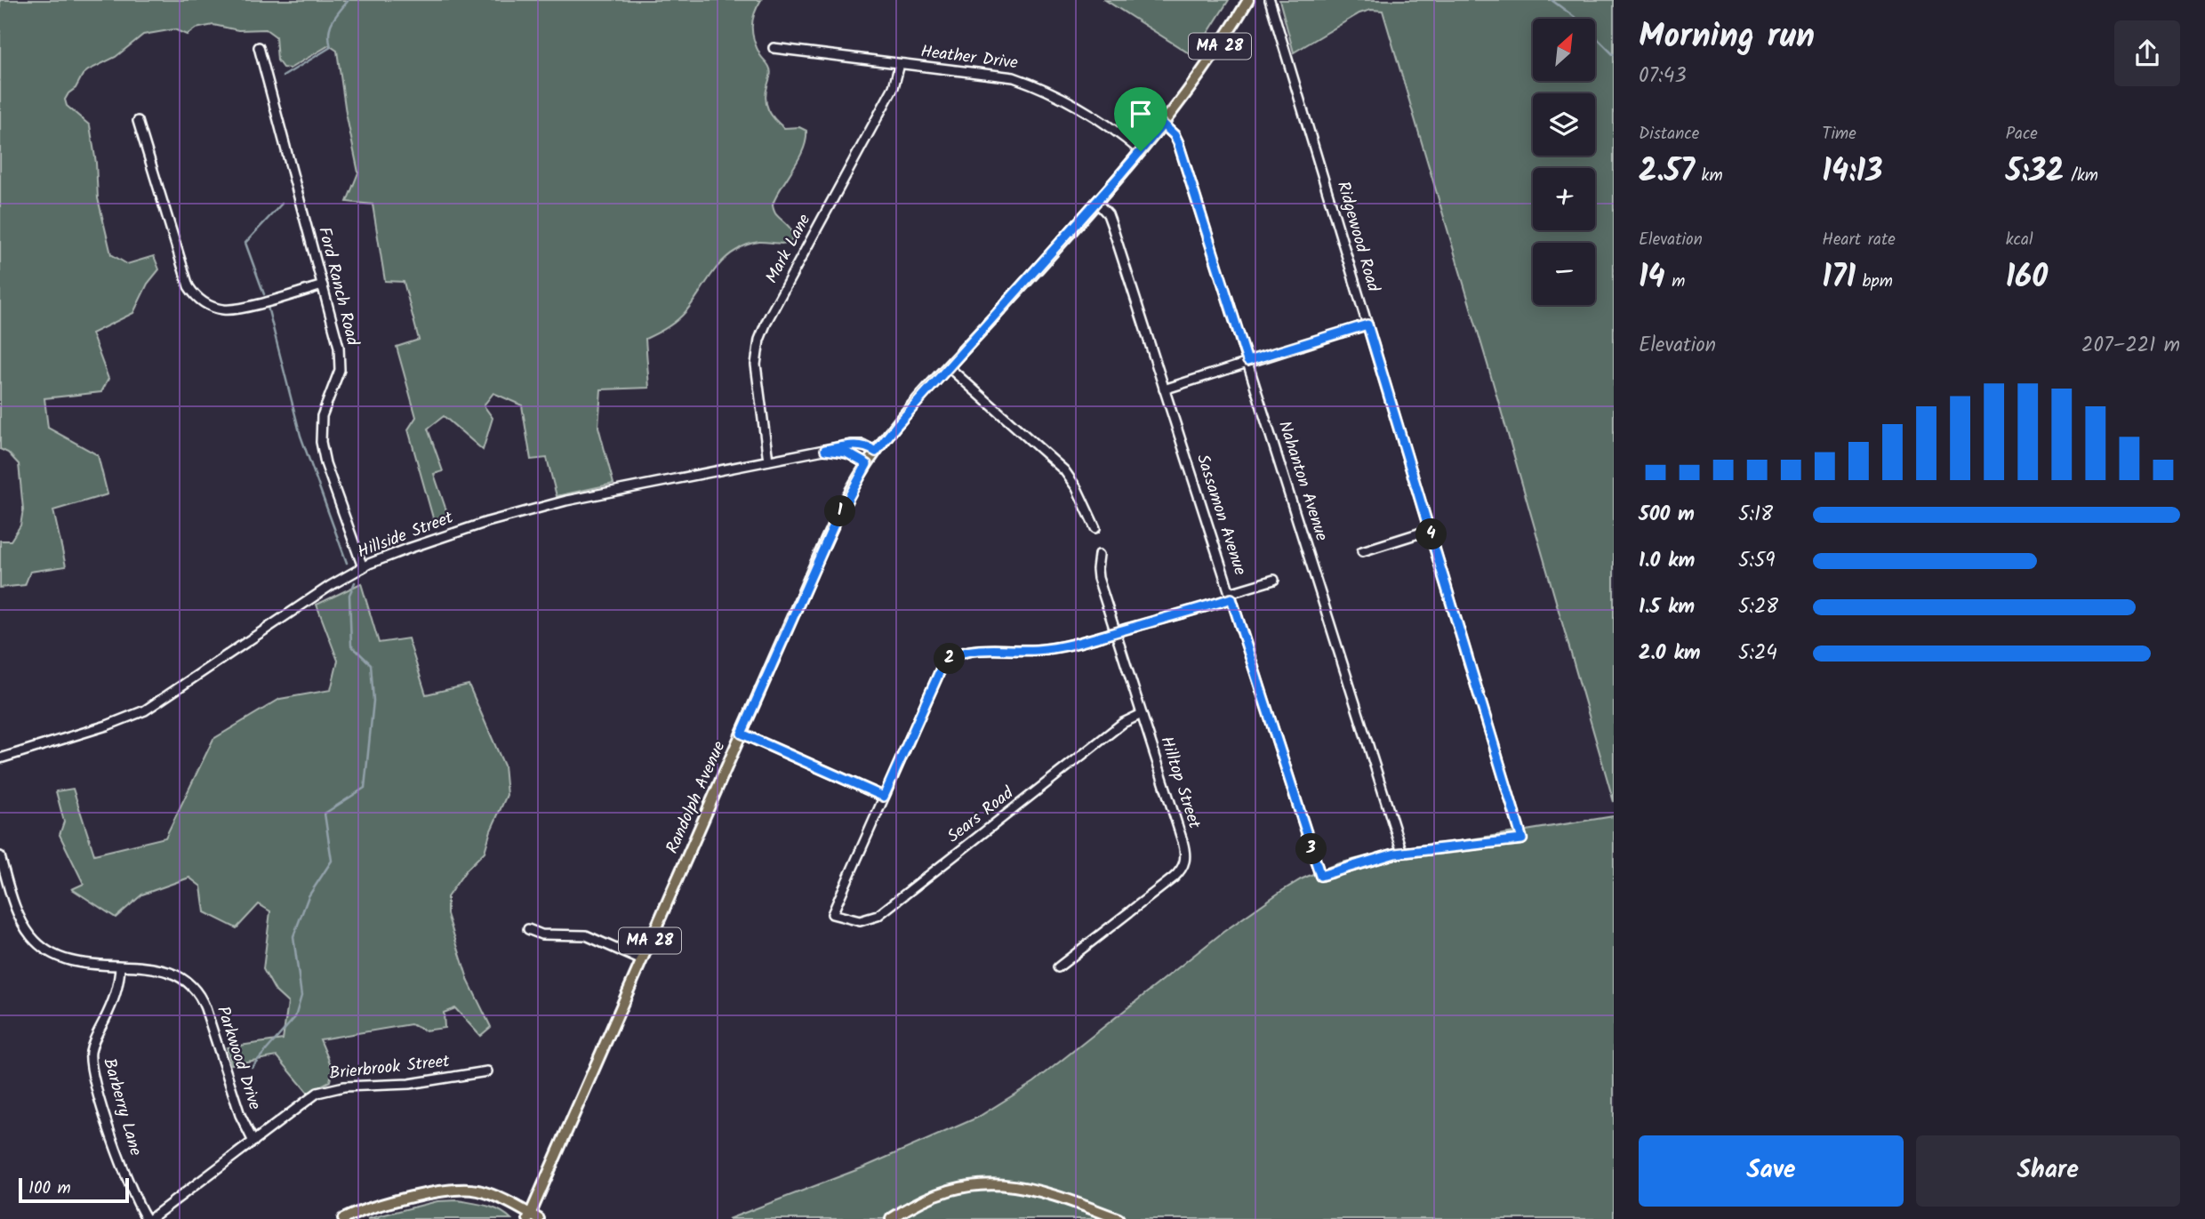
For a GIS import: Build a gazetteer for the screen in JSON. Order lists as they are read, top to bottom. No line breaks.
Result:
{"streets":{"main road":["MA 28","Randolph Avenue"],"street":["Heather Drive","Ridgewood Road","Mark Lane","Ford Ranch Road","Nahanton Avenue","Sassamon Avenue","Hillside Street","Hilltop Street","Sears Road","Parkwood Drive","Brierbrook Street","Barberry Lane"]},"crossings":[["Heather Drive","Mark Lane"],["Heather Drive","Randolph Avenue"],["Ridgewood Road","Nahanton Avenue"],["Ridgewood Road","Sassamon Avenue"],["Mark Lane","Hillside Street"],["Ford Ranch Road","Hillside Street"],["Nahanton Avenue","Sassamon Avenue"],["Nahanton Avenue","Randolph Avenue"],["Sassamon Avenue","Randolph Avenue"],["Hillside Street","Randolph Avenue"],["Hilltop Street","Sears Road"],["Parkwood Drive","Brierbrook Street"],["Parkwood Drive","Barberry Lane"],["Brierbrook Street","Barberry Lane"]],"scale_bar":"100 m","north":"top right","page":{"heading":["Morning run","07:43"],"map_buttons":["+","−"],"stats":[["Distance","2.57 km"],["Time","14:13"],["Pace","5:32 /km"],["Elevation","14 m"],["Heart rate","171 bpm"],["kcal","160"]],"chart":["Elevation","207–221 m"],"list":[{"name":"500 m","note":"5:18"},{"name":"1.0 km","note":"5:59"},{"name":"1.5 km","note":"5:28"},{"name":"2.0 km","note":"5:24"}],"pins":["1","4","2","3"],"buttons":["Save","Share"],"scale":"100 m"}}
